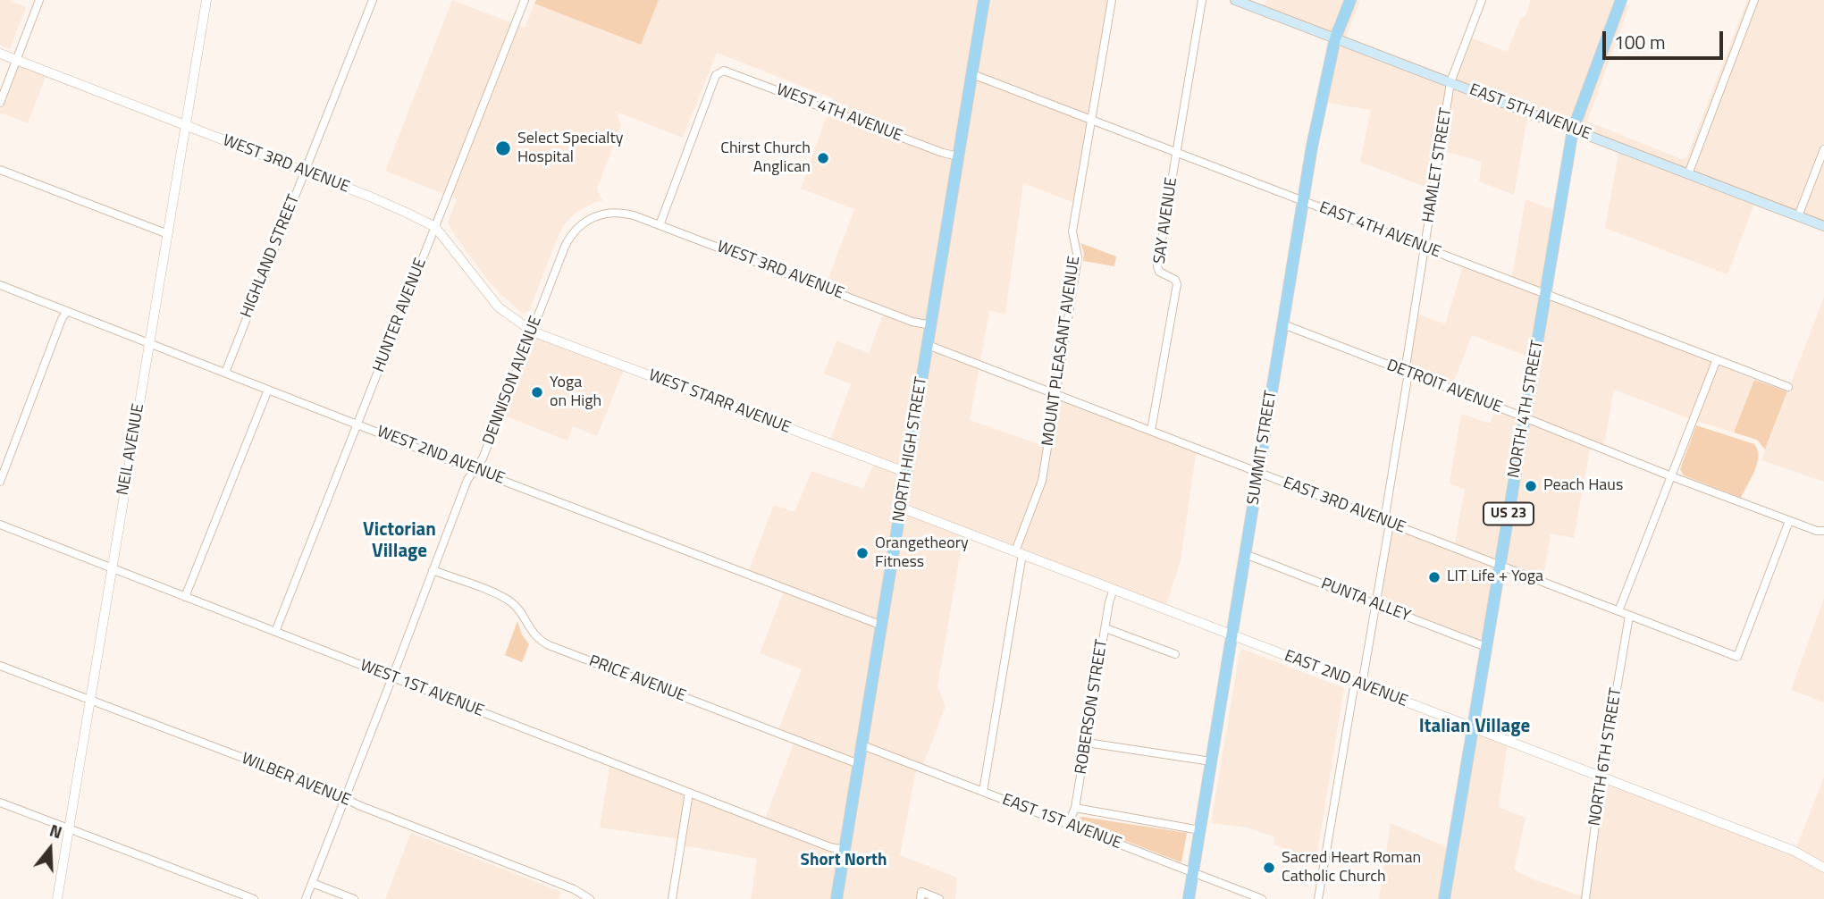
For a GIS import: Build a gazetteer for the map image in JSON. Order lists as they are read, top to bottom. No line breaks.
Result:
{"streets":{"main road":["EAST 5TH AVENUE","NORTH 4TH STREET","SUMMIT STREET","NORTH HIGH STREET","US 23"],"street":["WEST 4TH AVENUE","WEST 3RD AVENUE","HAMLET STREET","SAY AVENUE","EAST 4TH AVENUE","HIGHLAND STREET","HUNTER AVENUE","MOUNT PLEASANT AVENUE","DENNISON AVENUE","DETROIT AVENUE","WEST STARR AVENUE","NEIL AVENUE","WEST 2ND AVENUE","EAST 3RD AVENUE","PUNTA ALLEY","PRICE AVENUE","EAST 2ND AVENUE","WEST 1ST AVENUE","ROBERSON STREET","NORTH 6TH STREET","WILBER AVENUE","EAST 1ST AVENUE"]},"crossings":[["EAST 5TH AVENUE","HAMLET STREET"],["EAST 5TH AVENUE","NORTH 4TH STREET"],["EAST 5TH AVENUE","SUMMIT STREET"],["WEST 4TH AVENUE","WEST 3RD AVENUE"],["WEST 4TH AVENUE","NORTH HIGH STREET"],["WEST 3RD AVENUE","HIGHLAND STREET"],["WEST 3RD AVENUE","HUNTER AVENUE"],["WEST 3RD AVENUE","DENNISON AVENUE"],["WEST 3RD AVENUE","WEST STARR AVENUE"],["WEST 3RD AVENUE","NEIL AVENUE"],["WEST 3RD AVENUE","NORTH HIGH STREET"],["HAMLET STREET","EAST 4TH AVENUE"],["HAMLET STREET","DETROIT AVENUE"],["HAMLET STREET","EAST 3RD AVENUE"],["HAMLET STREET","PUNTA ALLEY"],["HAMLET STREET","EAST 2ND AVENUE"],["SAY AVENUE","EAST 4TH AVENUE"],["SAY AVENUE","EAST 3RD AVENUE"],["EAST 4TH AVENUE","MOUNT PLEASANT AVENUE"],["EAST 4TH AVENUE","NORTH 4TH STREET"],["EAST 4TH AVENUE","SUMMIT STREET"],["EAST 4TH AVENUE","NORTH HIGH STREET"],["HIGHLAND STREET","WEST 2ND AVENUE"],["HUNTER AVENUE","WEST 2ND AVENUE"],["HUNTER AVENUE","WEST 1ST AVENUE"],["MOUNT PLEASANT AVENUE","EAST 3RD AVENUE"],["MOUNT PLEASANT AVENUE","EAST 2ND AVENUE"],["MOUNT PLEASANT AVENUE","EAST 1ST AVENUE"],["DENNISON AVENUE","WEST STARR AVENUE"],["DENNISON AVENUE","WEST 2ND AVENUE"],["DENNISON AVENUE","PRICE AVENUE"],["DENNISON AVENUE","WEST 1ST AVENUE"],["DENNISON AVENUE","WILBER AVENUE"],["DETROIT AVENUE","NORTH 4TH STREET"],["DETROIT AVENUE","SUMMIT STREET"],["DETROIT AVENUE","EAST 3RD AVENUE"],["WEST STARR AVENUE","NORTH HIGH STREET"],["NORTH 4TH STREET","EAST 3RD AVENUE"],["NORTH 4TH STREET","PUNTA ALLEY"],["NORTH 4TH STREET","EAST 2ND AVENUE"],["SUMMIT STREET","EAST 3RD AVENUE"],["SUMMIT STREET","PUNTA ALLEY"],["SUMMIT STREET","EAST 2ND AVENUE"],["SUMMIT STREET","EAST 1ST AVENUE"],["NEIL AVENUE","WEST 2ND AVENUE"],["NEIL AVENUE","WEST 1ST AVENUE"],["NEIL AVENUE","WILBER AVENUE"],["NORTH HIGH STREET","WEST 2ND AVENUE"],["NORTH HIGH STREET","EAST 3RD AVENUE"],["NORTH HIGH STREET","PRICE AVENUE"],["NORTH HIGH STREET","EAST 2ND AVENUE"],["NORTH HIGH STREET","WEST 1ST AVENUE"],["NORTH HIGH STREET","EAST 1ST AVENUE"],["EAST 3RD AVENUE","NORTH 6TH STREET"],["EAST 2ND AVENUE","ROBERSON STREET"],["EAST 2ND AVENUE","NORTH 6TH STREET"],["ROBERSON STREET","EAST 1ST AVENUE"]],"districts":["Victorian Village","Italian Village","Short North"],"places":["Select Specialty Hospital","Chirst Church Anglican","Yoga on High","Peach Haus","Orangetheory Fitness","LIT Life + Yoga","Sacred Heart Roman Catholic Church"],"scale_bar":"100 m","north":"top"}
